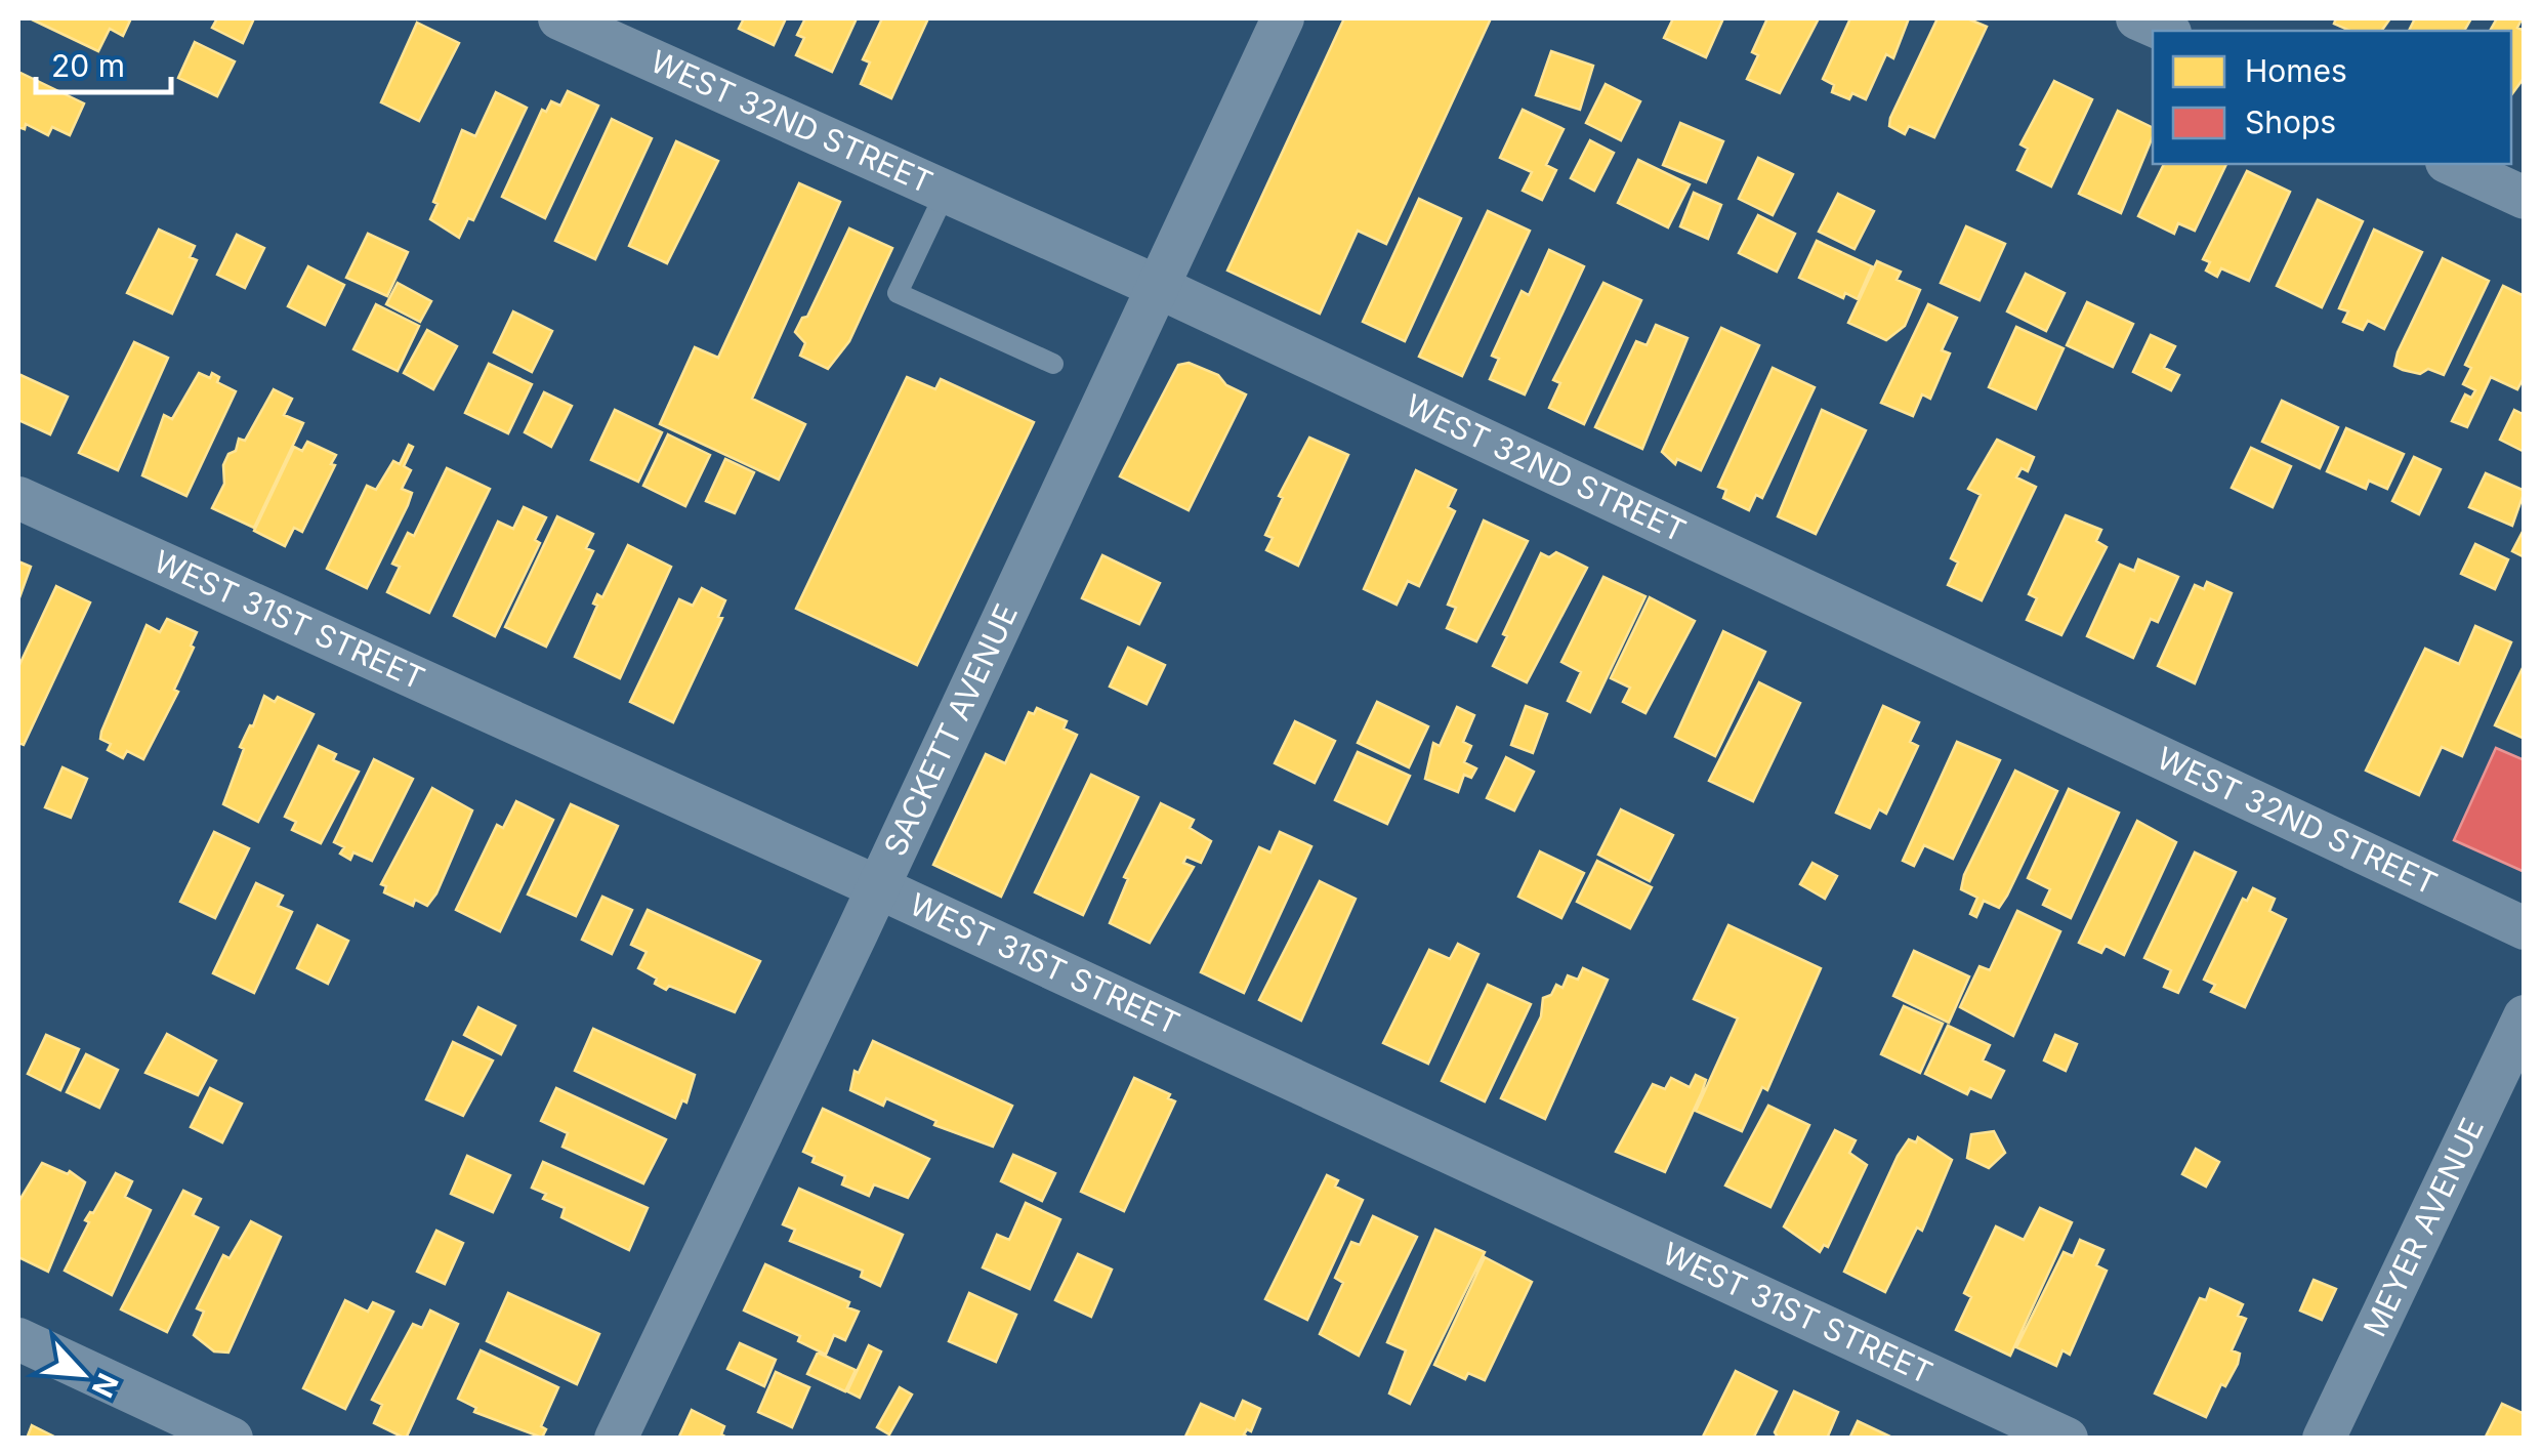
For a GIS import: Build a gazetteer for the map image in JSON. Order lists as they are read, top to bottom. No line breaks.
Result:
{"streets":{"street":["WEST 32ND STREET","WEST 31ST STREET","SACKETT AVENUE","MEYER AVENUE"]},"crossings":[["WEST 32ND STREET","SACKETT AVENUE"],["WEST 31ST STREET","SACKETT AVENUE"]],"legend":["Homes","Shops"],"scale_bar":"20 m","north":"bottom right"}
